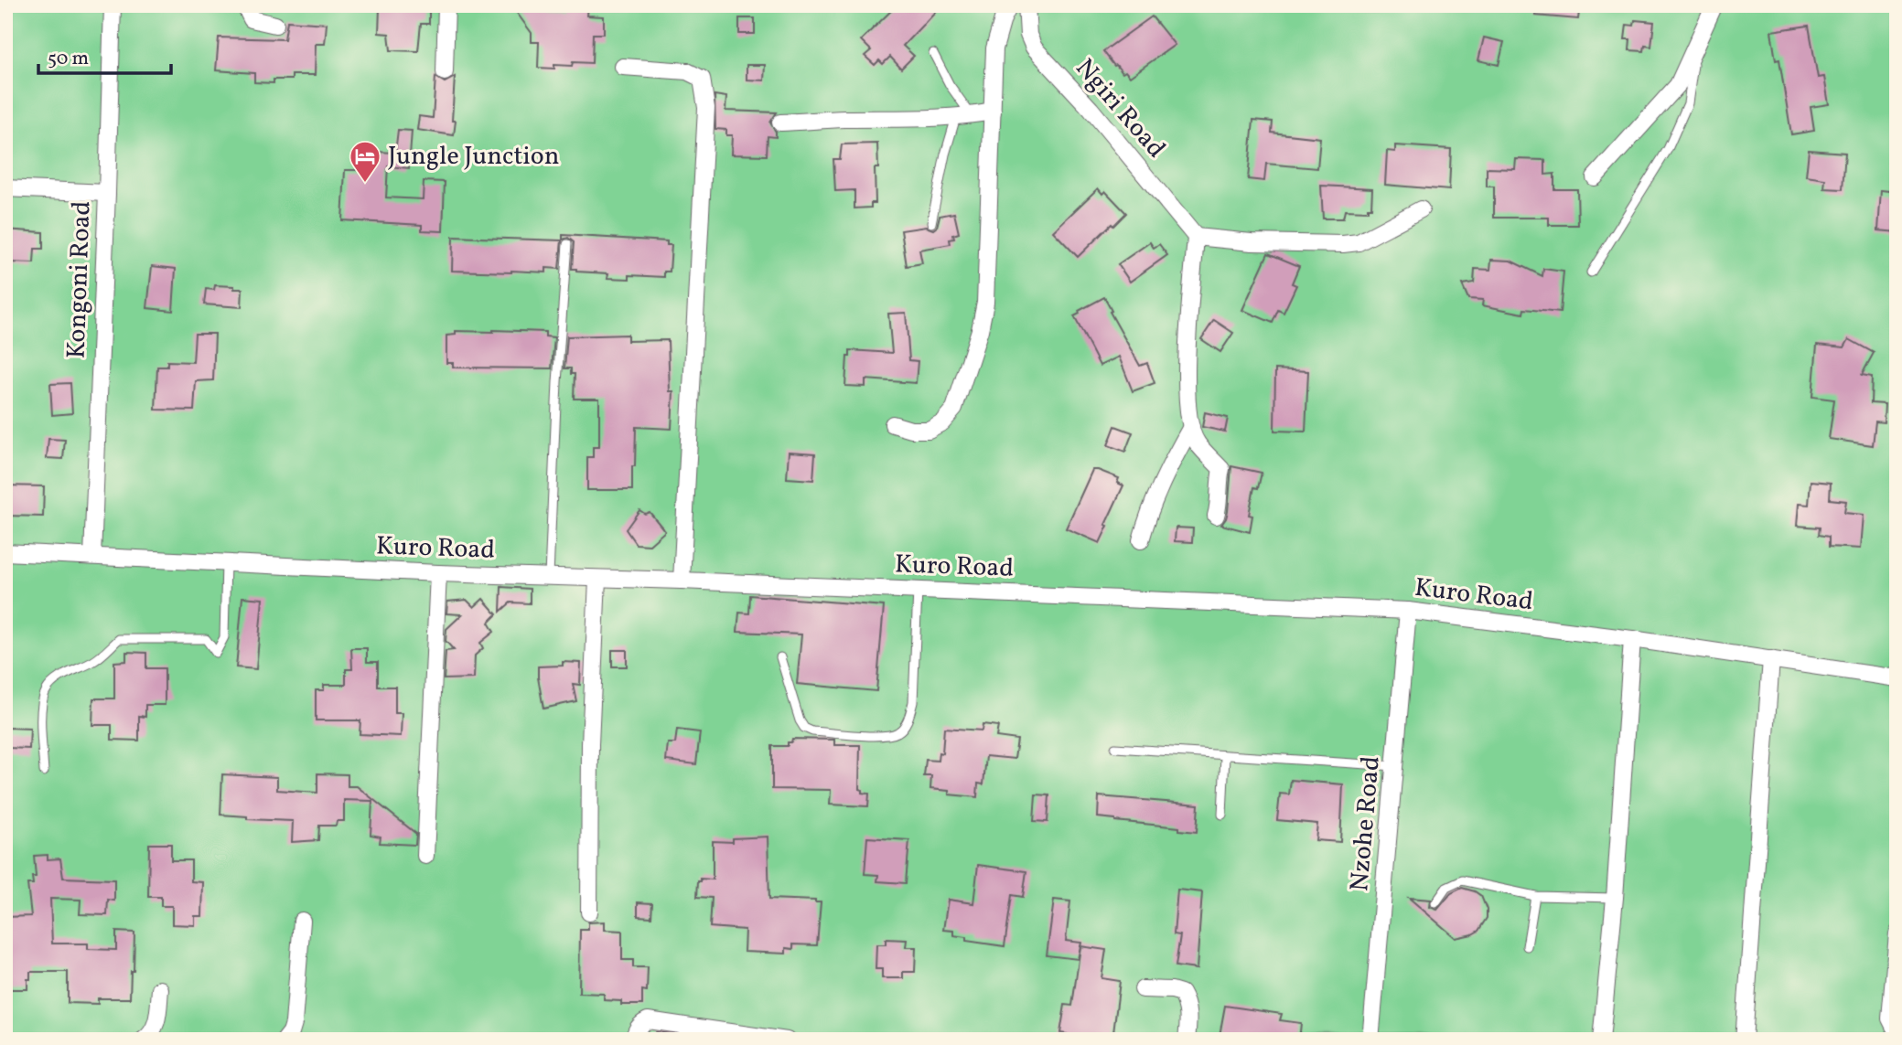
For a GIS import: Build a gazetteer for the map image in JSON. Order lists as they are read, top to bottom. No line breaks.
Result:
{"streets":{"street":["Ngiri Road","Kongoni Road","Kuro Road","Nzohe Road"]},"crossings":[["Kongoni Road","Kuro Road"],["Kuro Road","Nzohe Road"]],"places":{"hotel":["Jungle Junction"]},"scale_bar":"50 m"}
